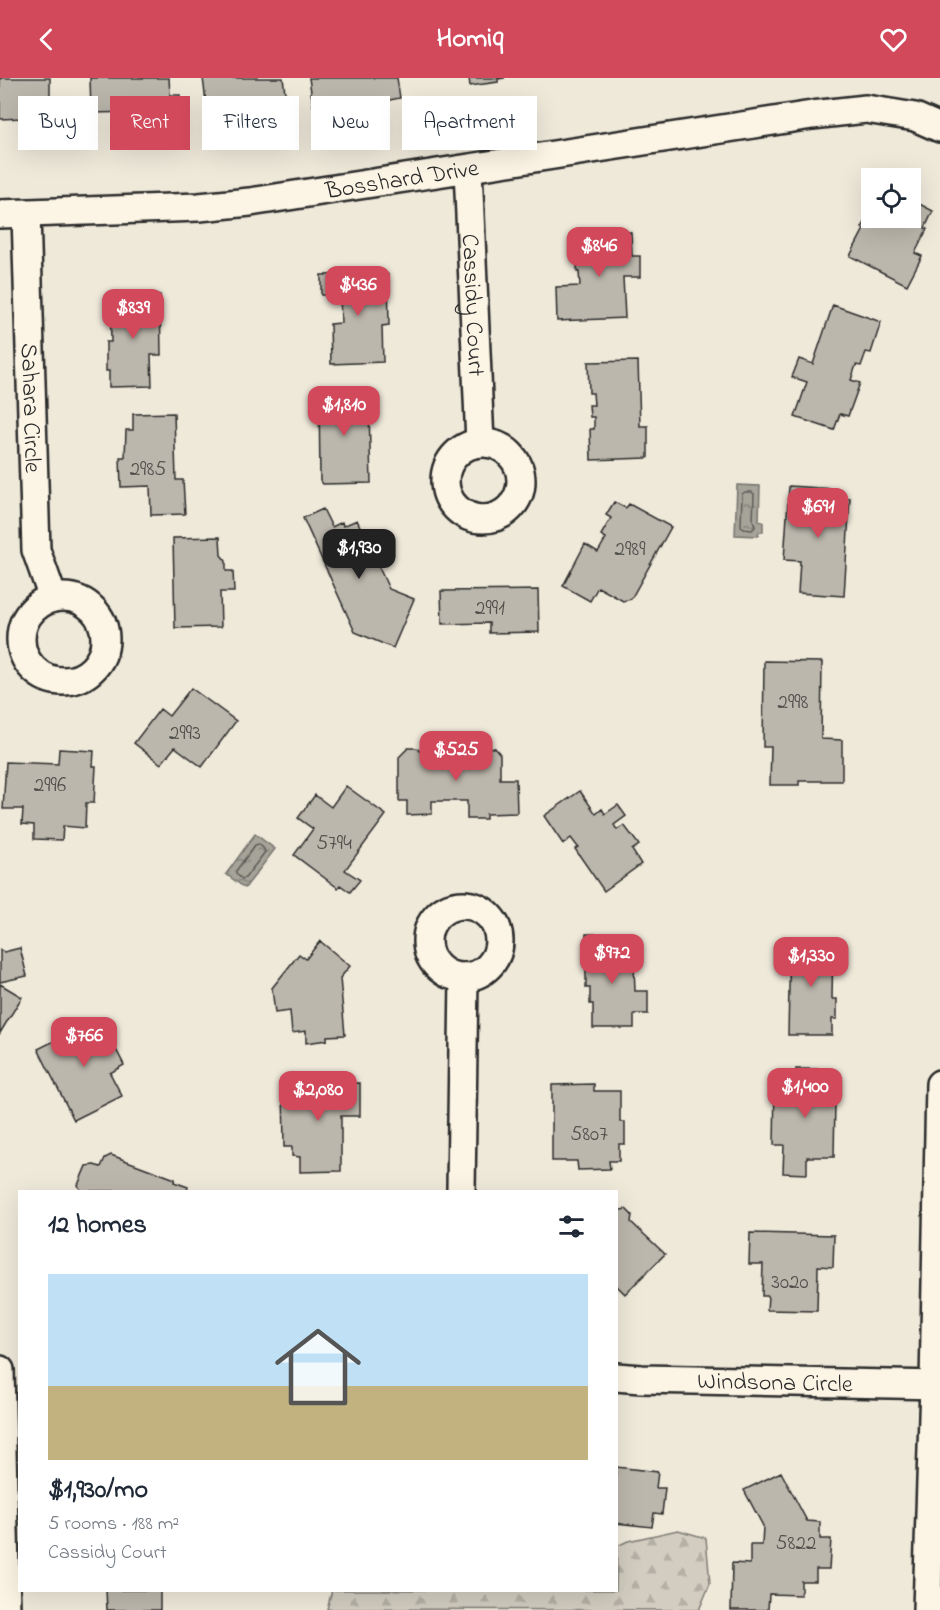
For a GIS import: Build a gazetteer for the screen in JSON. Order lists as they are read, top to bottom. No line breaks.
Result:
{"streets":{"street":["Bosshard Drive","Cassidy Court","Sahara Circle","Windsona Circle"]},"crossings":[["Bosshard Drive","Cassidy Court"],["Bosshard Drive","Sahara Circle"]],"house_numbers":["2985","2989","2991","2998","2993","2996","5794","5807","3020","5822"],"page":{"header":"Homiq","chip":["Buy","Rent","Filters","New","Apartment"],"price":["$846","$436","$839","$1,810","$691","$1,930","$525","$972","$1,330","$766","$1,400","$2,080"],"heading":"12 homes","list":[{"name":"$1,930/mo","note":"5 rooms · 188 m² · Cassidy Court"}]}}
